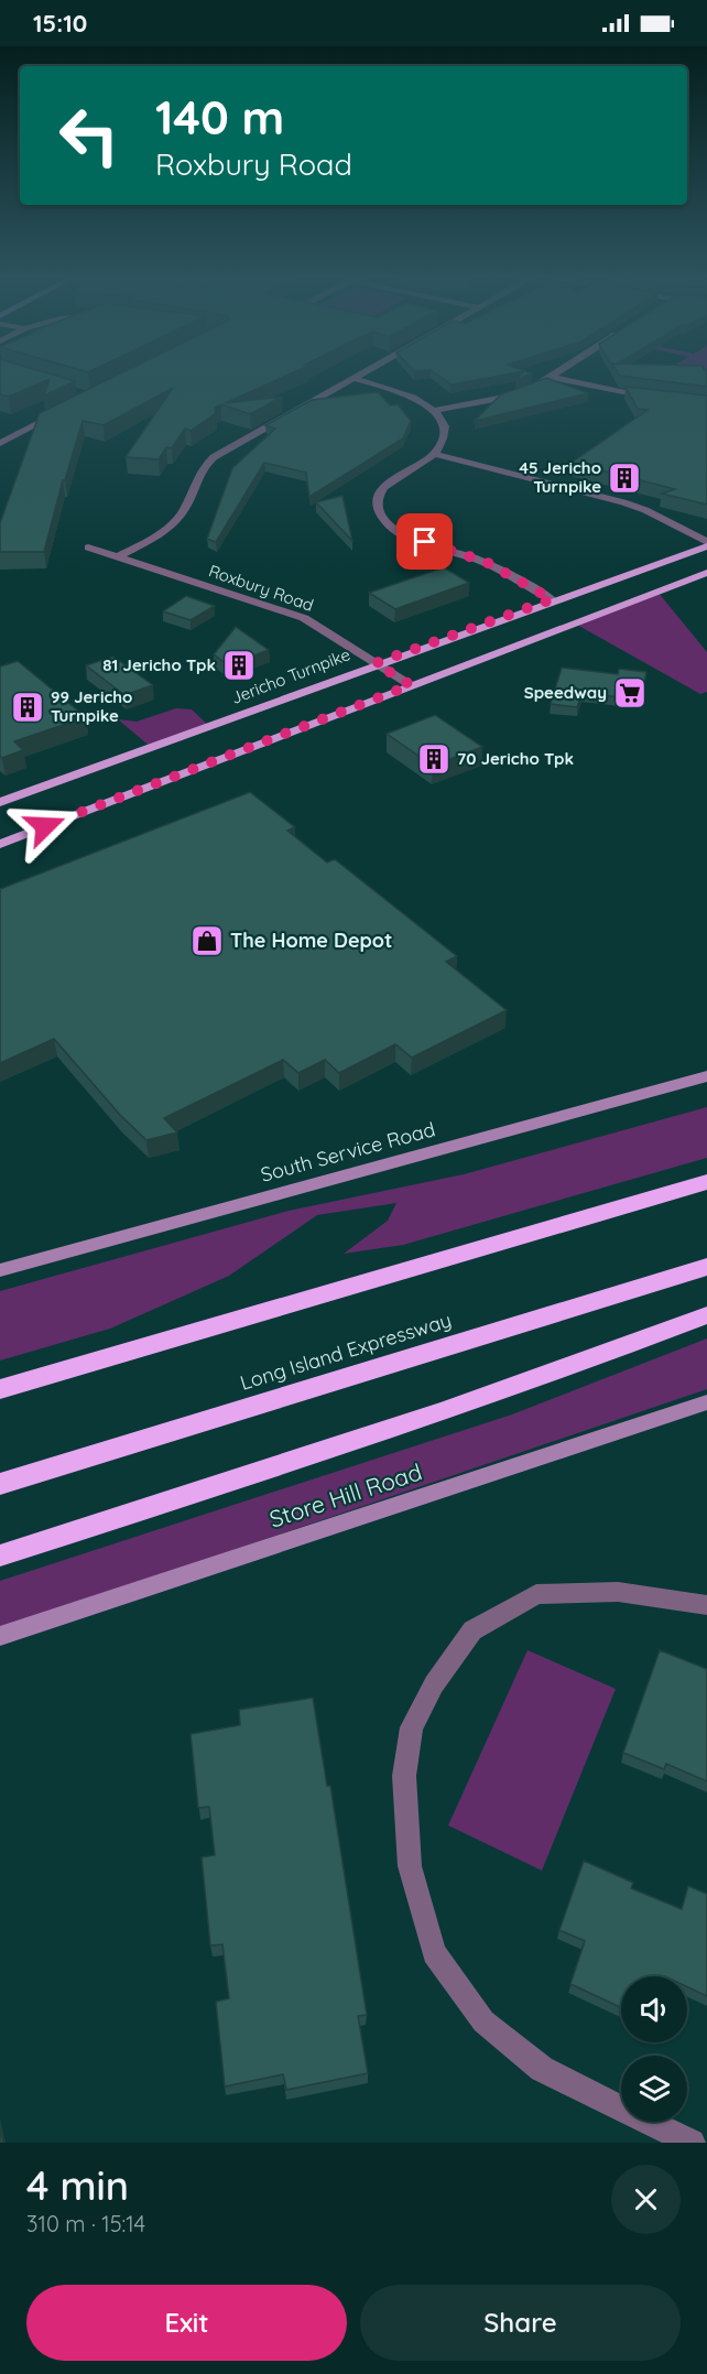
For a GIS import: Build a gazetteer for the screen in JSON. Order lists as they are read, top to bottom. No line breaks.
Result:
{"streets":{"highway":["Long Island Expressway"],"main road":["Jericho Turnpike","South Service Road","Store Hill Road"],"street":["Roxbury Road"]},"crossings":[["Roxbury Road","Jericho Turnpike"]],"places":{"building":["45 Jericho Turnpike","81 Jericho Tpk","99 Jericho Turnpike","70 Jericho Tpk"],"supermarket":["Speedway"],"shop":["The Home Depot"]},"page":{"status":"15:10","turn":["140 m","Roxbury Road"],"heading":["4 min","310 m · 15:14"],"buttons":["Exit","Share"]}}
